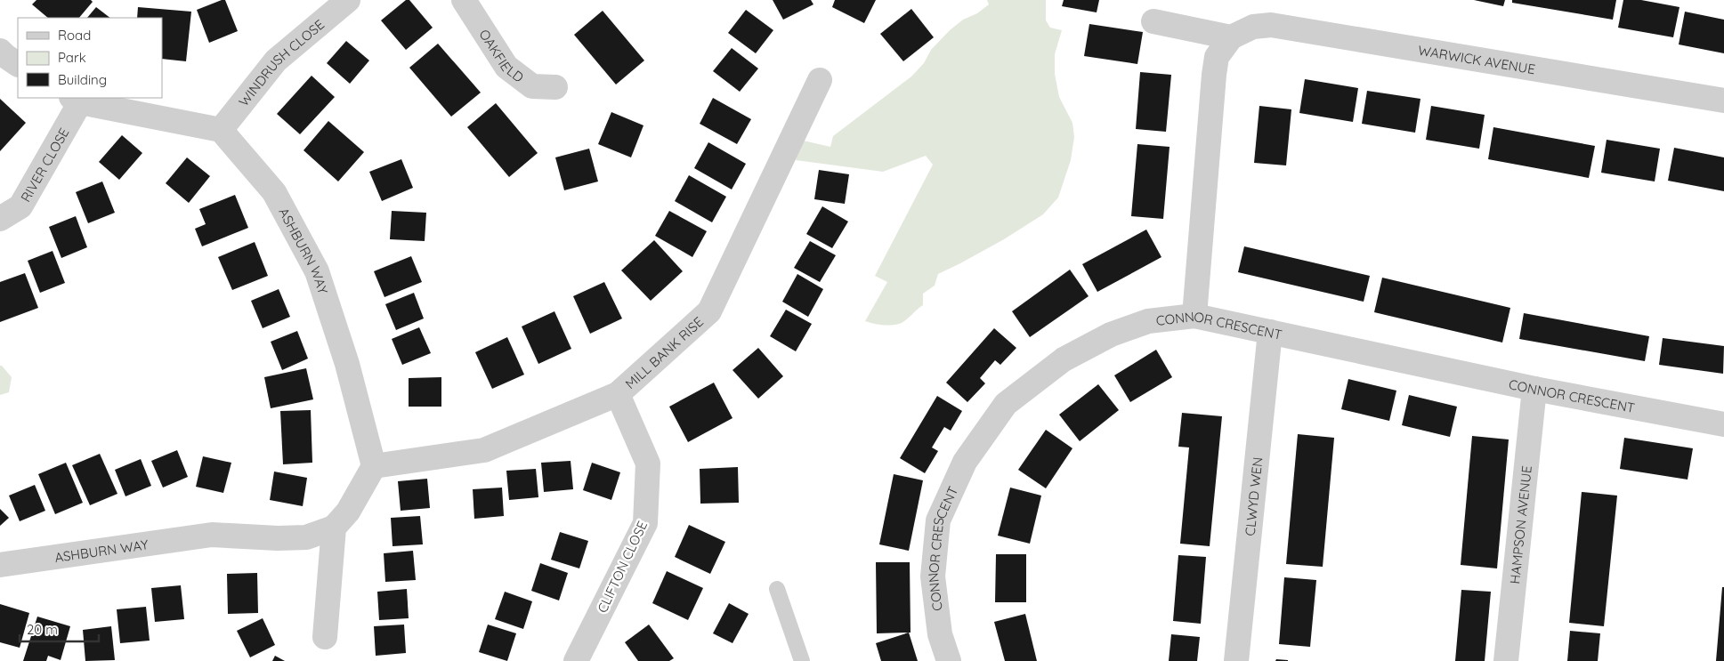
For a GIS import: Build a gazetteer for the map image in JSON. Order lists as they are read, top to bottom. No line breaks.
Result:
{"streets":{"street":["OAKFIELD","WARWICK AVENUE","WINDRUSH CLOSE","RIVER CLOSE","ASHBURN WAY","CONNOR CRESCENT","MILL BANK RISE","CLWYD WEN","HAMPSON AVENUE","CLIFTON CLOSE"]},"crossings":[["WINDRUSH CLOSE","ASHBURN WAY"],["ASHBURN WAY","MILL BANK RISE"],["CONNOR CRESCENT","CLWYD WEN"],["CONNOR CRESCENT","HAMPSON AVENUE"],["MILL BANK RISE","CLIFTON CLOSE"]],"legend":["Road","Park","Building"],"scale_bar":"20 m"}
